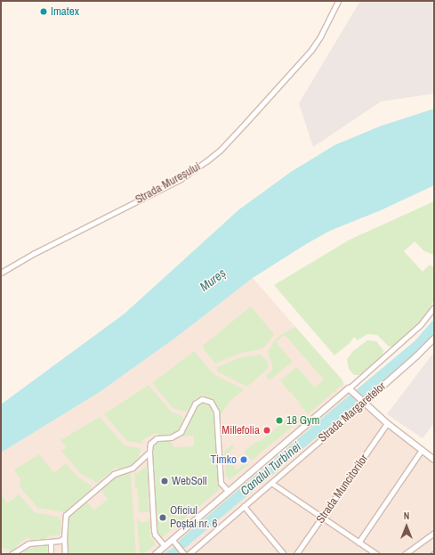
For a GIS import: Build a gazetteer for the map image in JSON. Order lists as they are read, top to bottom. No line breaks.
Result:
{"streets":{"street":["Strada Mureșului","Strada Margaretelor","Strada Muncitorilor"]},"water":["Mureș","Canalul Turbinei"],"places":["Imatex","18 Gym","Millefolia","Timko","WebSoll","Oficiul Poștal nr. 6"],"north":"top"}
